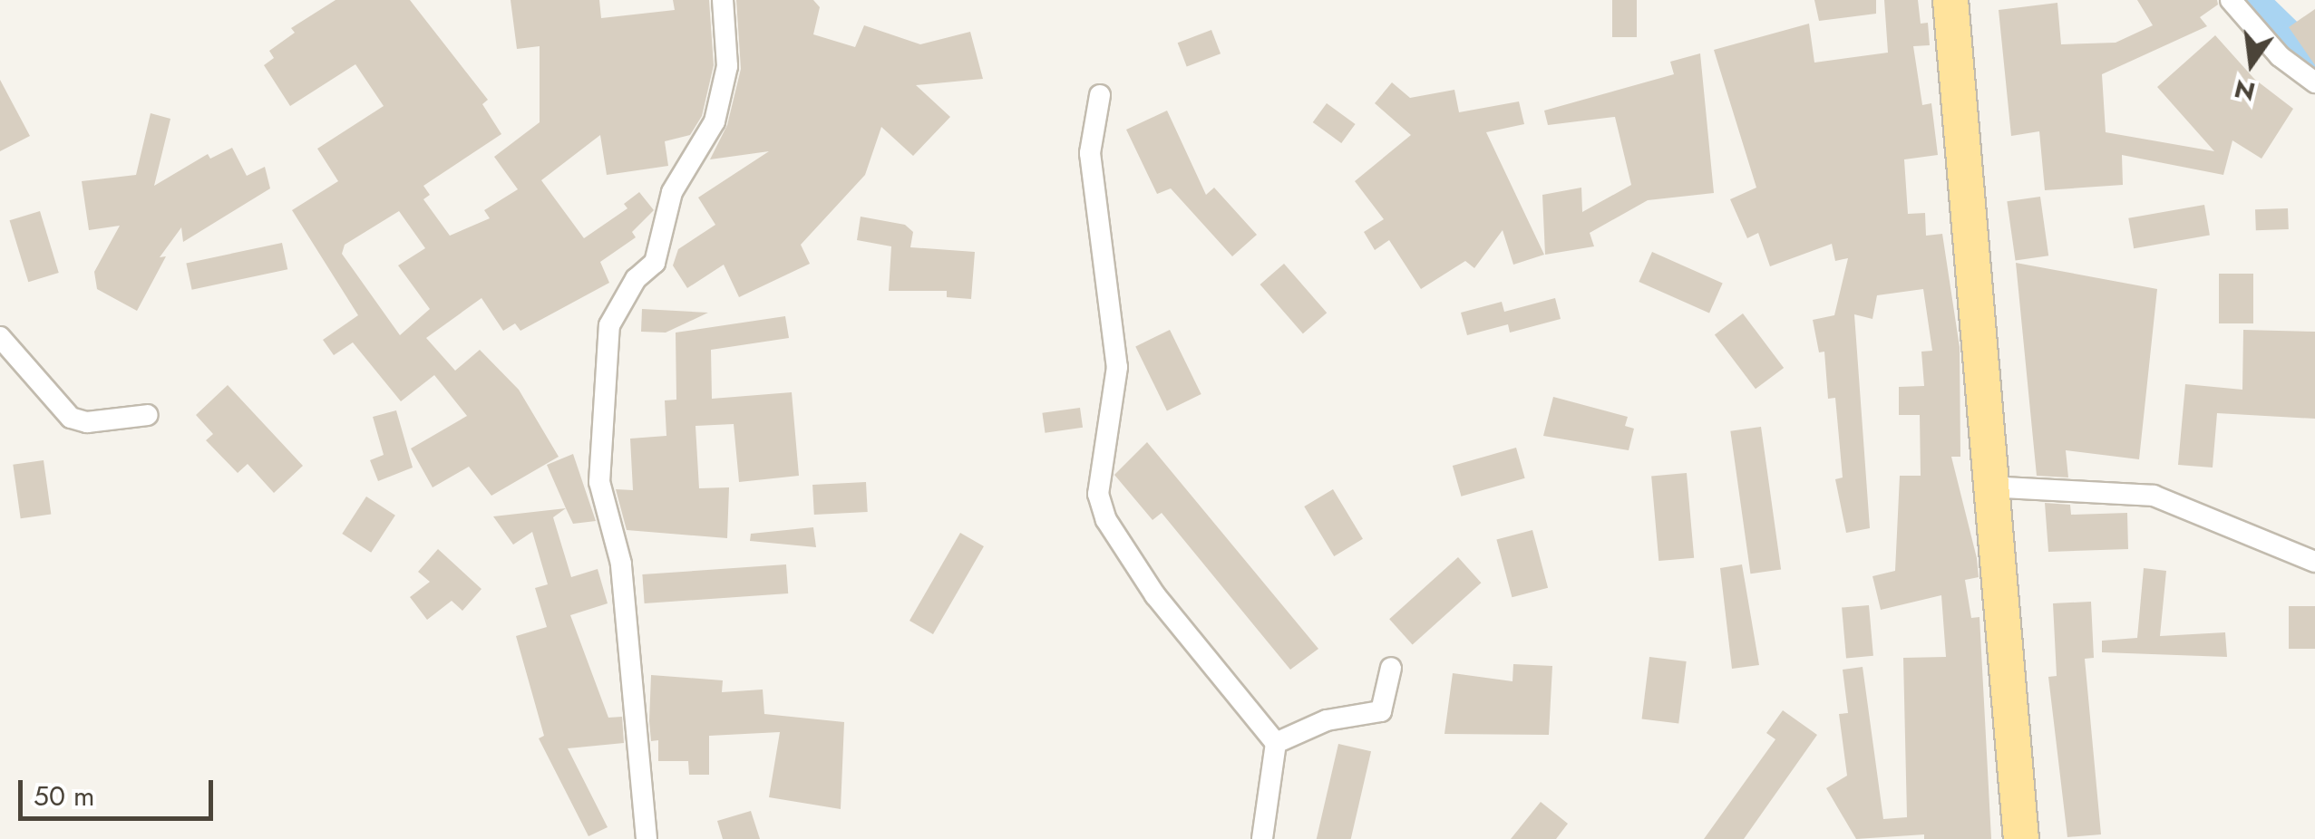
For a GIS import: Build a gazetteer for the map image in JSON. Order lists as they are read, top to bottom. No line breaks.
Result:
{"scale_bar":"50 m","north":"bottom"}
